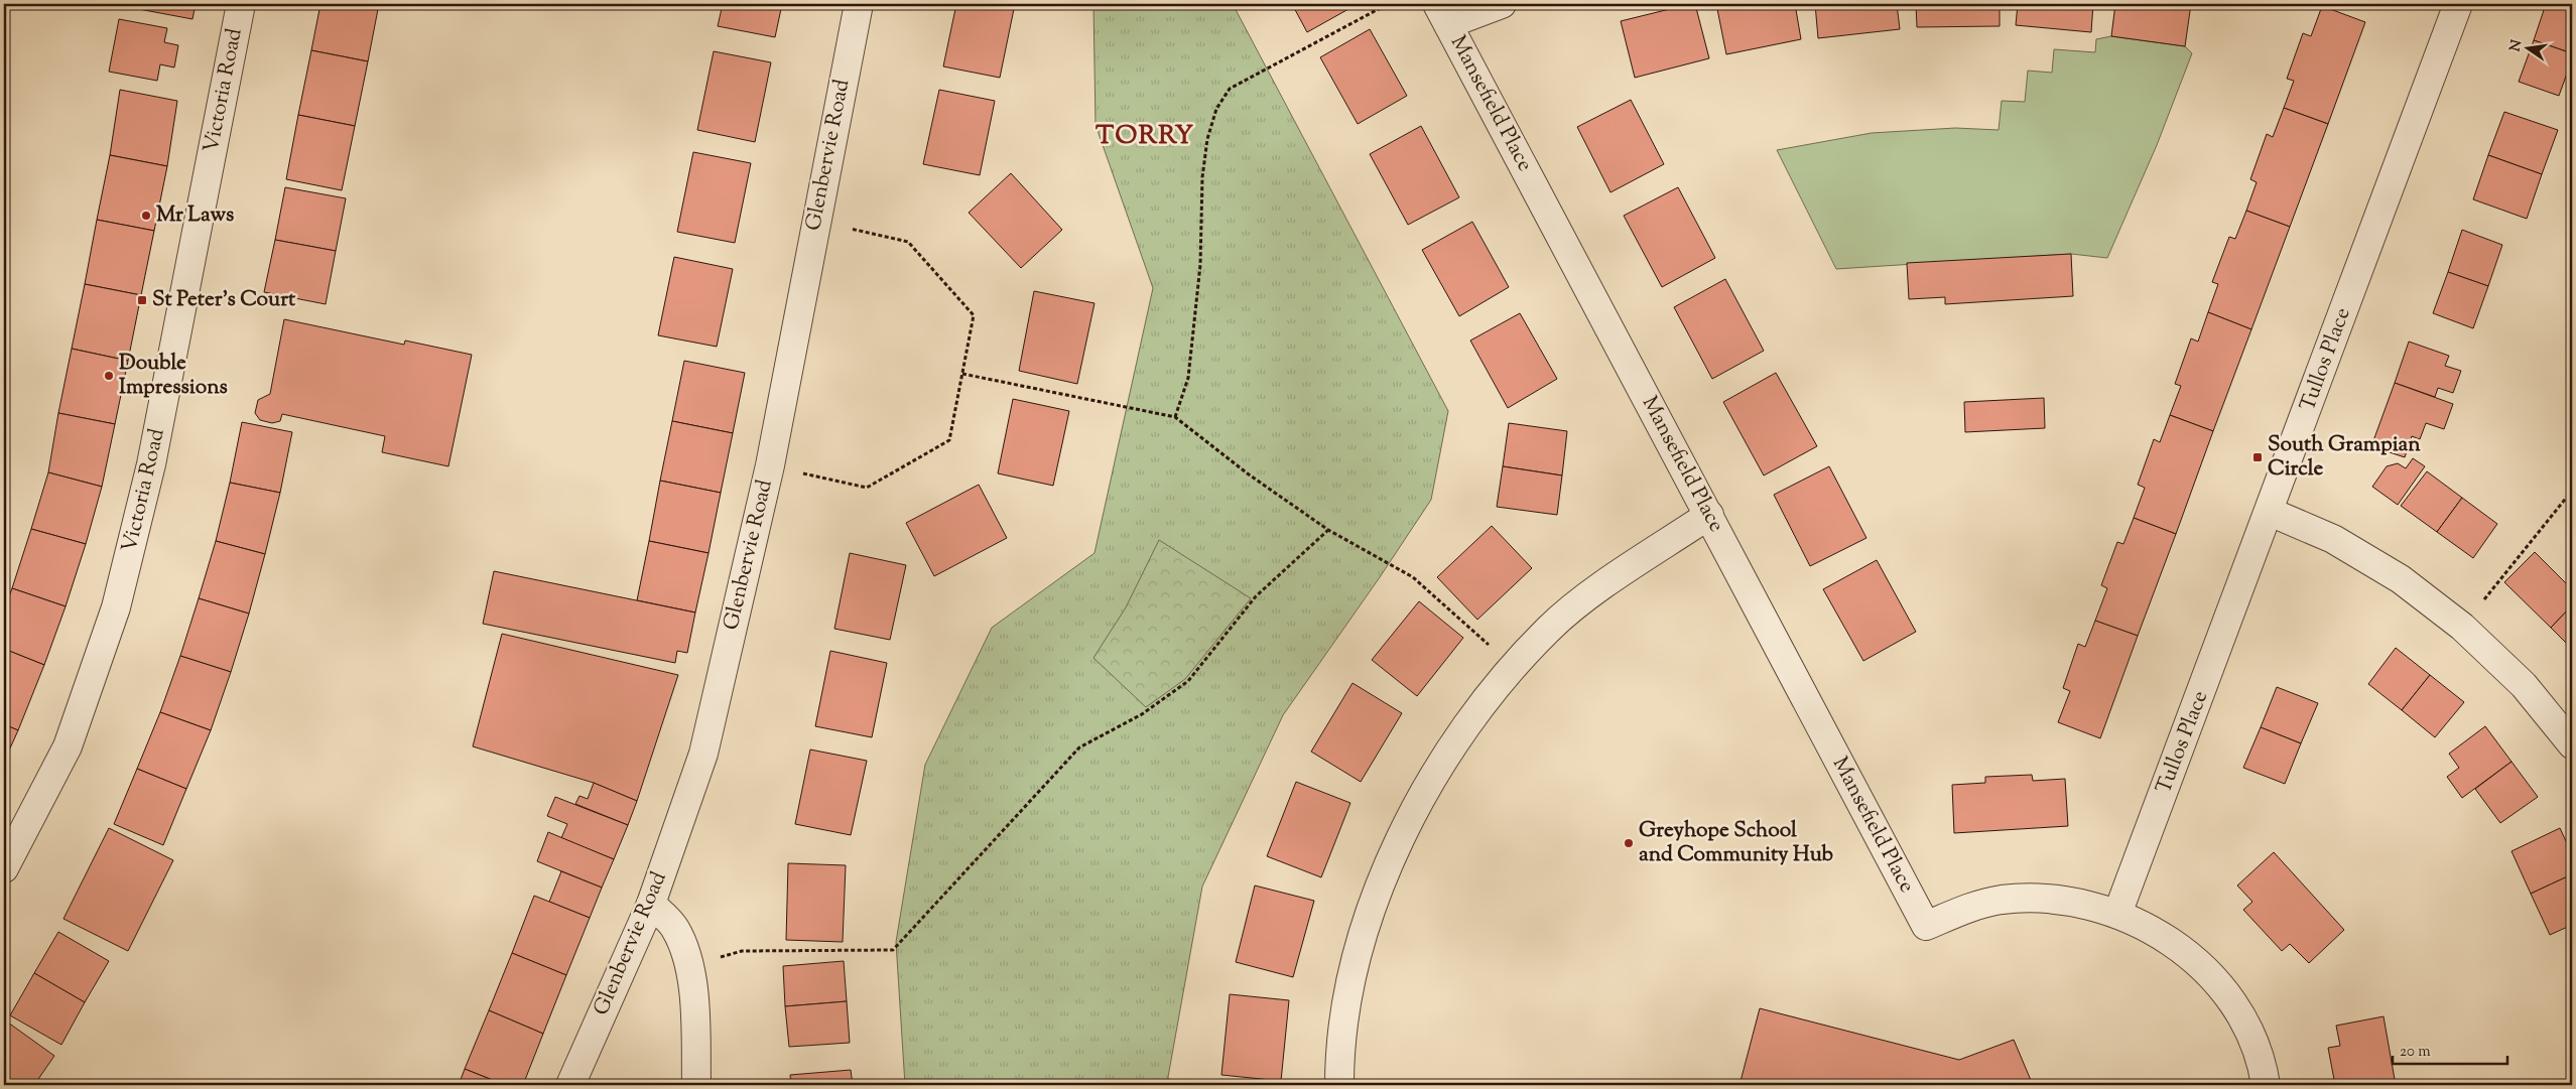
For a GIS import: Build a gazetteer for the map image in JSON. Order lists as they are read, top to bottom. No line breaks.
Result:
{"streets":{"street":["Victoria Road","Mansefield Place","Glenbervie Road","Tullos Place"]},"crossings":[["Mansefield Place","Tullos Place"]],"districts":["TORRY"],"places":{"other":["Mr Laws","Double Impressions","Greyhope School and Community Hub"],"transit":["St Peter's Court","South Grampian Circle"]},"scale_bar":"20 m","north":"left"}
